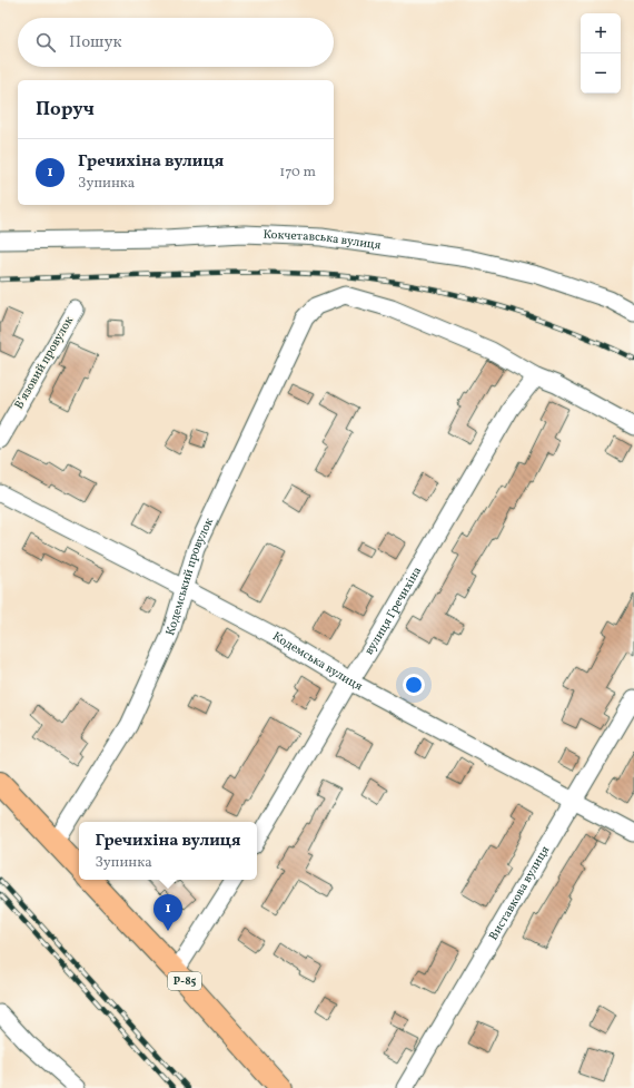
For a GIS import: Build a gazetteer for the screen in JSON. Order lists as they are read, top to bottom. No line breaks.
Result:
{"streets":{"main road":["Р-85"],"street":["Кокчетавська вулиця","Вʼязовий провулок","Кодемський провулок","вулиця Гречихіна","Кодемська вулиця","Виставкова вулиця"]},"crossings":[["Кодемський провулок","вулиця Гречихіна"],["Кодемський провулок","Кодемська вулиця"],["вулиця Гречихіна","Кодемська вулиця"],["Кодемська вулиця","Виставкова вулиця"]],"page":{"map_buttons":["+","−"],"search":"Пошук","heading":"Поруч","list":[{"mark":"1","name":"Гречихіна вулиця","note":"Зупинка","value":"170 m"}],"popup":["Гречихіна вулиця","Зупинка"],"pins":"1"}}
